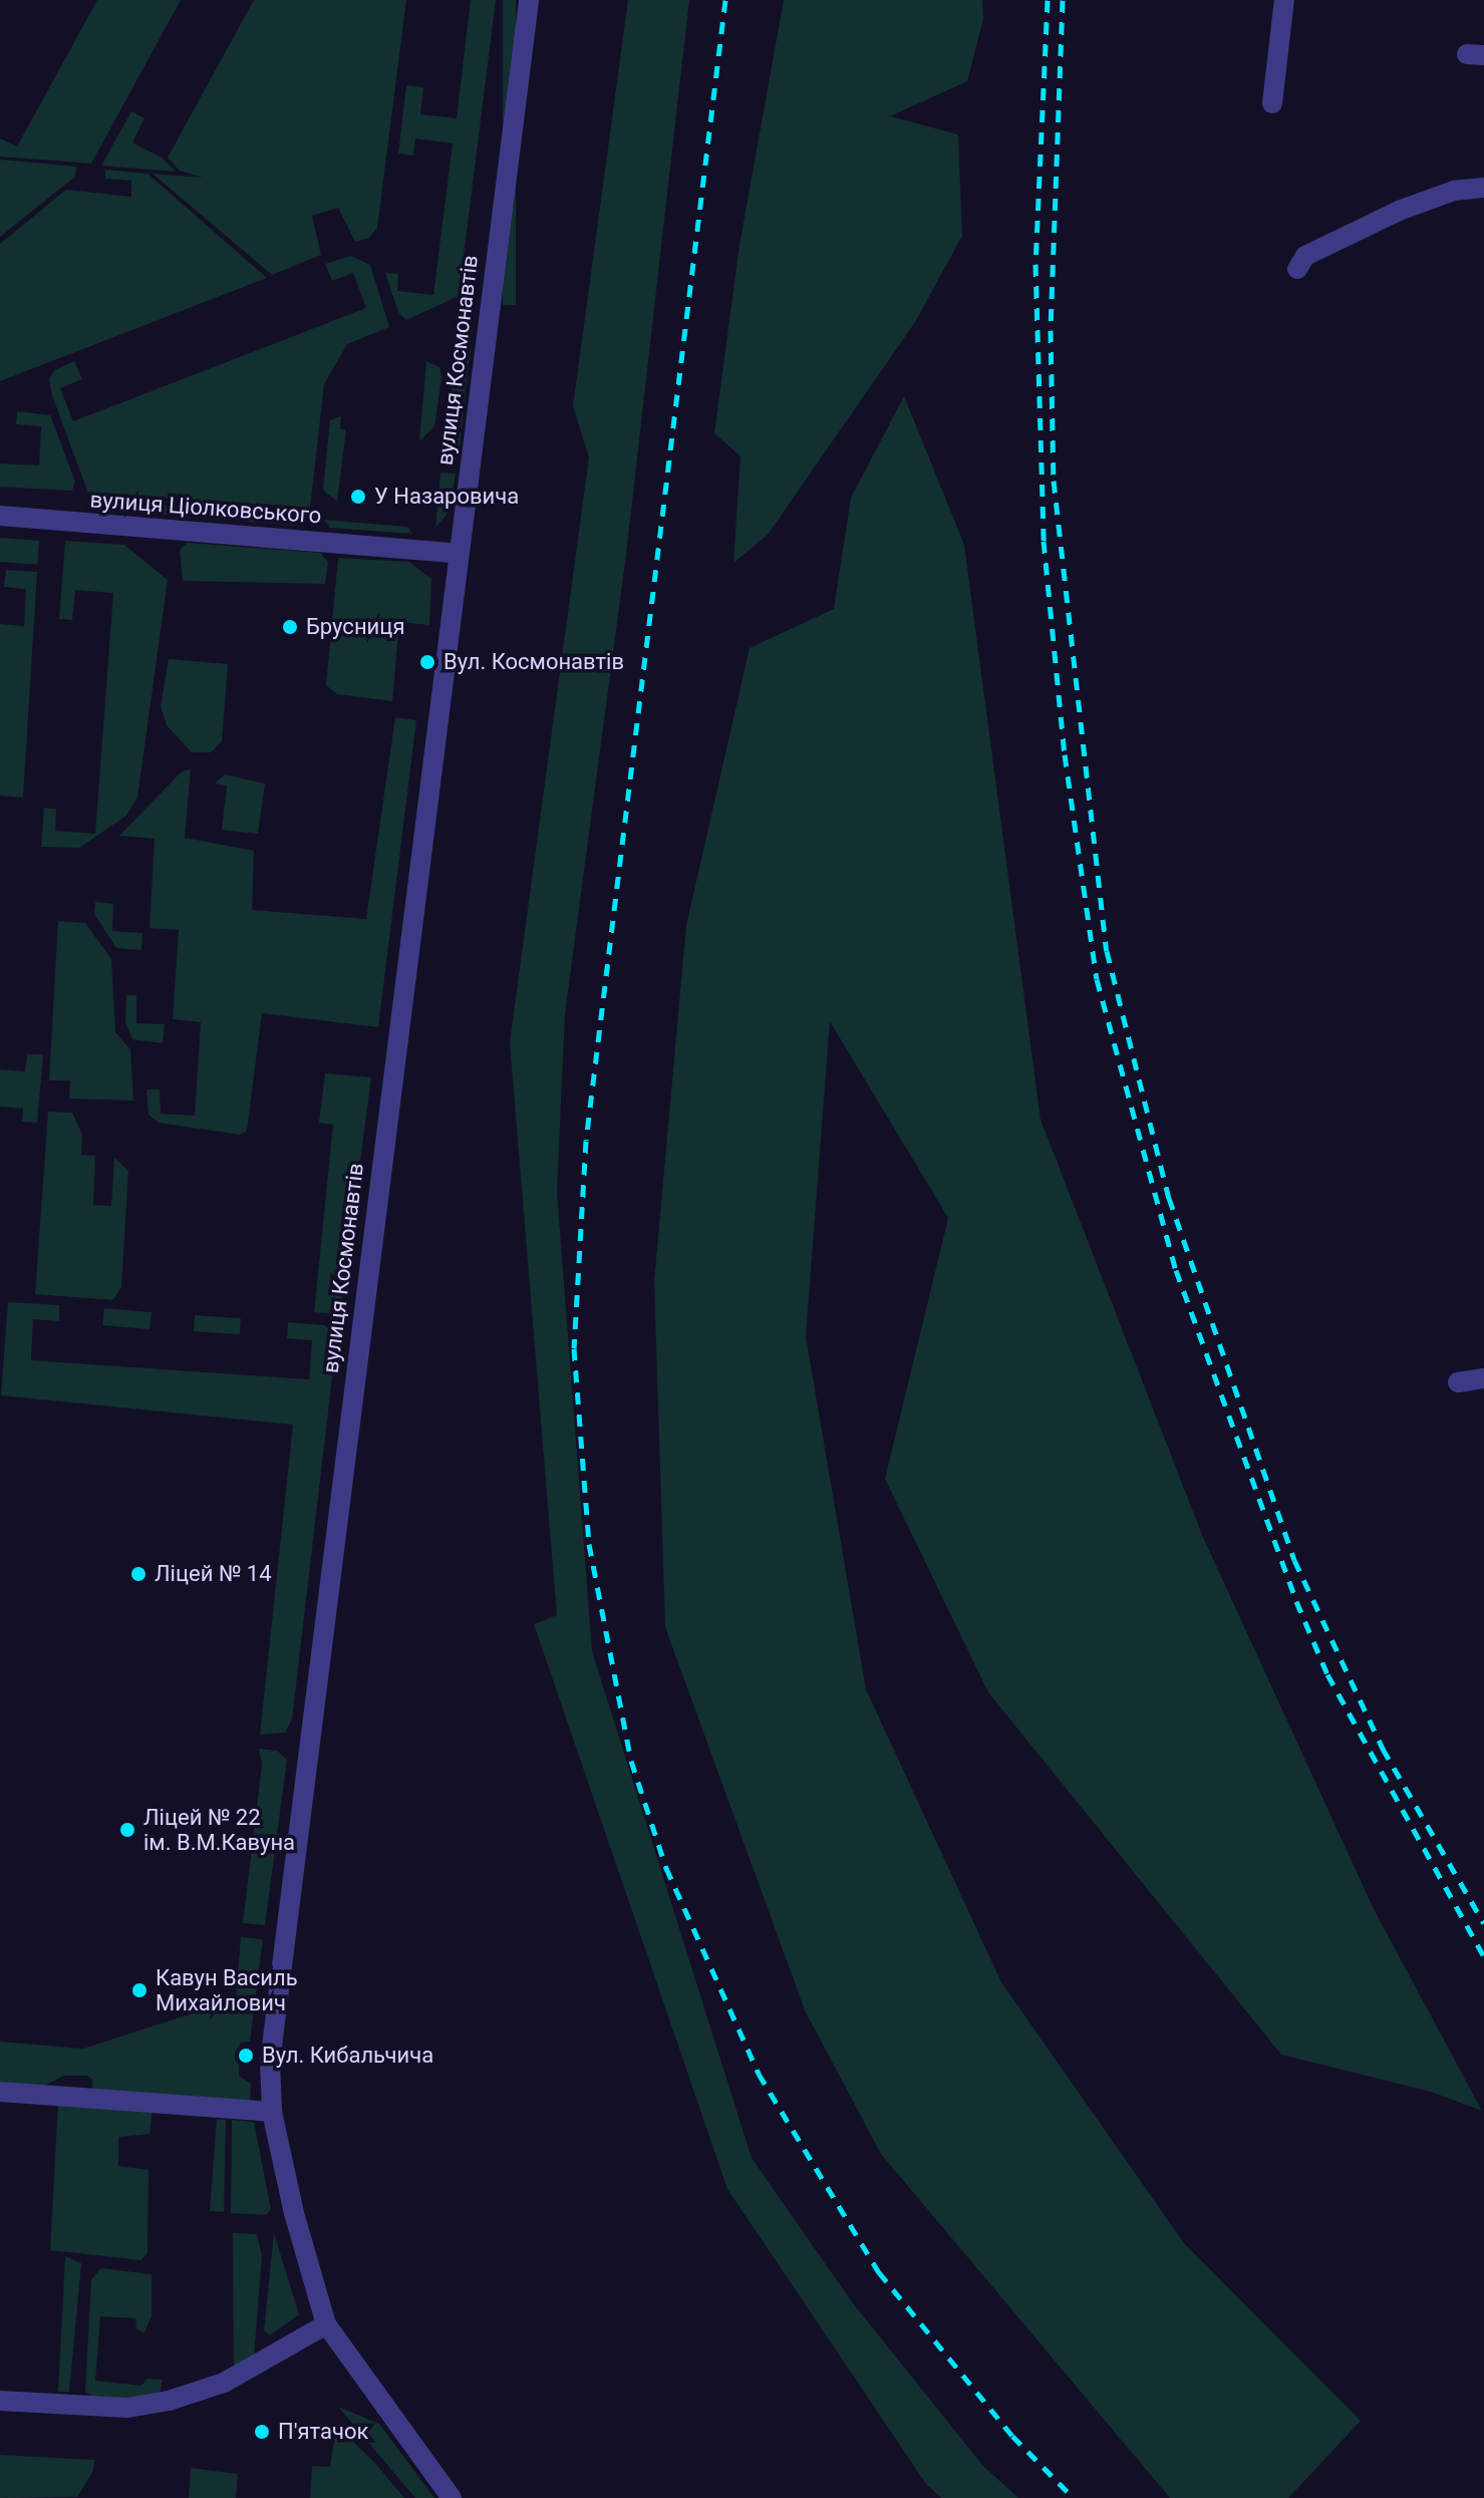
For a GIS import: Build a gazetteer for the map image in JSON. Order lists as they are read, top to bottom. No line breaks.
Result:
{"streets":{"street":["вулиця Космонавтів","вулиця Ціолковського"]},"crossings":[["вулиця Космонавтів","вулиця Ціолковського"]],"places":["У Назаровича","Брусниця","Вул. Космонавтів","Ліцей № 14","Ліцей № 22 ім. В.М.Кавуна","Кавун Василь Михайлович","Вул. Кибальчича","П'ятачок"]}
